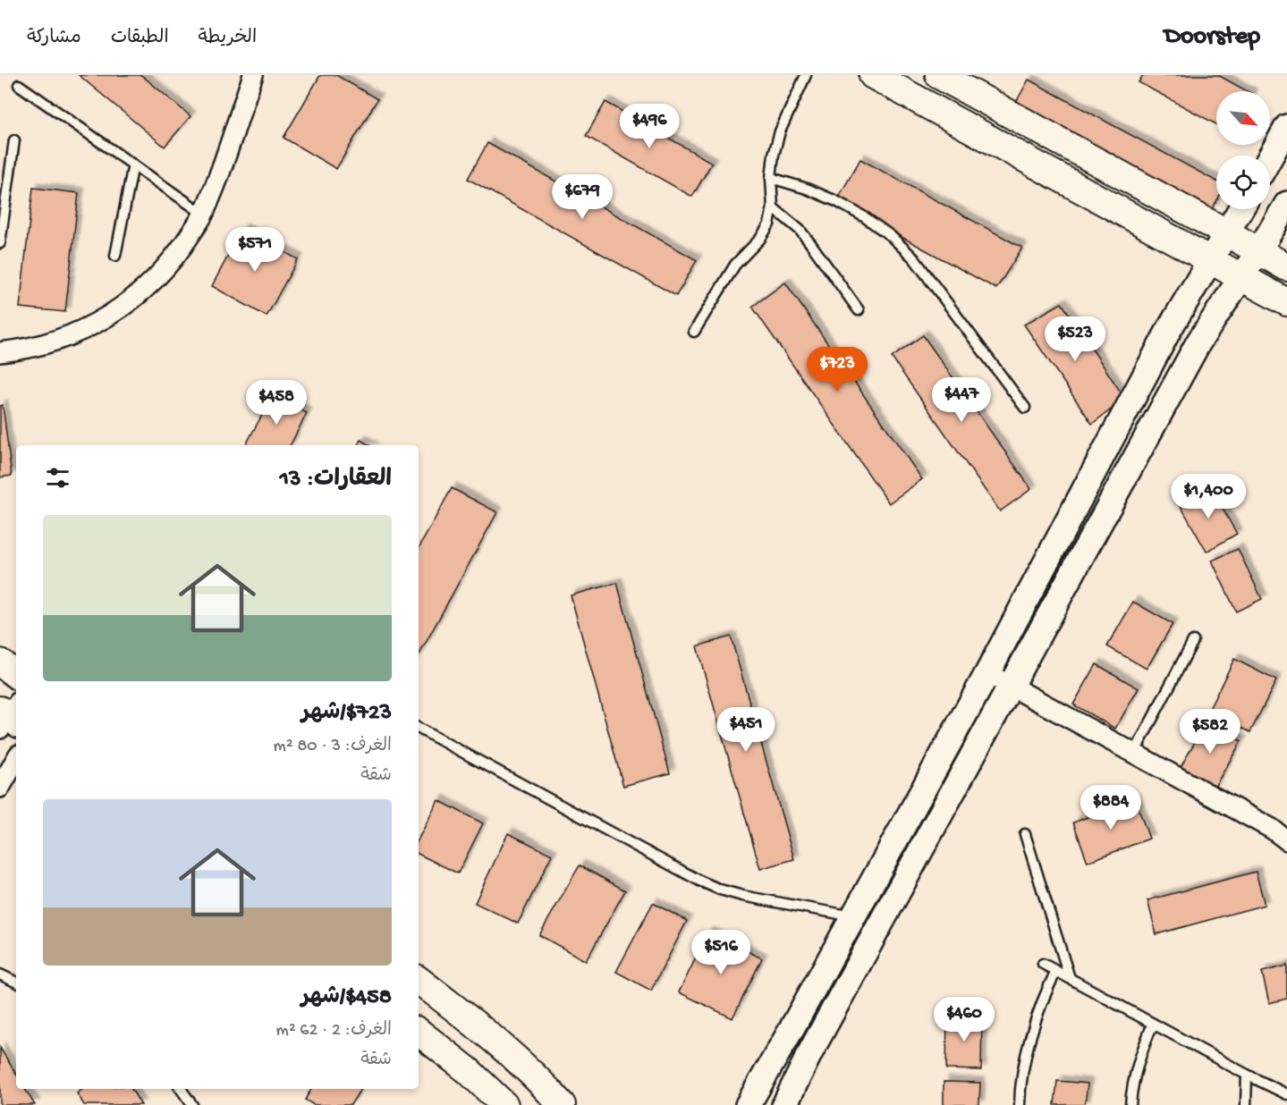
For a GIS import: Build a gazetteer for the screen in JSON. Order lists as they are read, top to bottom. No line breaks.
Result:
{"north":"bottom right","page":{"header":"Doorstep","nav":["الخريطة","الطبقات","مشاركة"],"price":["$496","$679","$571","$523","$723","$447","$458","$1,400","$451","$582","$884","$516","$460"],"heading":"العقارات: 13","list":[{"name":"$723/شهر","note":"الغرف: 3 · 80 m² · شقة"},{"name":"$458/شهر","note":"الغرف: 2 · 62 m² · شقة"}]}}
